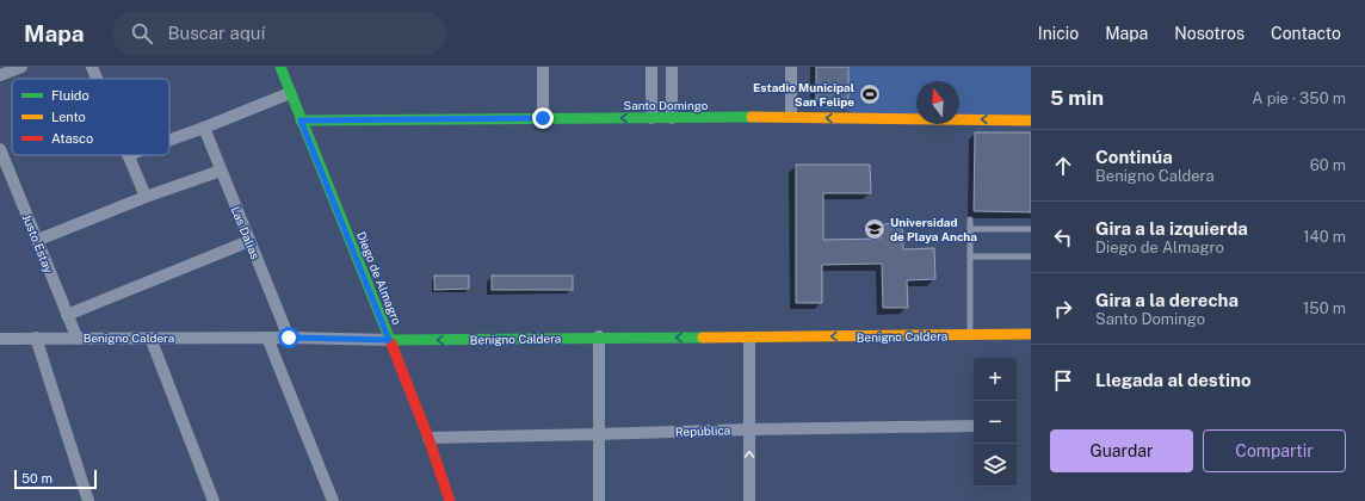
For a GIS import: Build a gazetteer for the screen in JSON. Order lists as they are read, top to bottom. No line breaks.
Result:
{"streets":{"street":["Santo Domingo","Las Dalias","Justo Estay","Diego de Almagro","Benigno Caldera","República"]},"crossings":[["Santo Domingo","Diego de Almagro"],["Las Dalias","Benigno Caldera"],["Justo Estay","Benigno Caldera"],["Diego de Almagro","Benigno Caldera"],["Diego de Almagro","República"]],"one_way":["Santo Domingo","Benigno Caldera"],"places":{"sports":["Estadio Municipal San Felipe"],"school or university":["Universidad de Playa Ancha"]},"legend":["Fluido","Lento","Atasco"],"scale_bar":"50 m","north":"top","page":{"header":"Mapa","search":"Buscar aquí","nav":["Inicio","Mapa","Nosotros","Contacto"],"heading":["5 min","A pie · 350 m"],"list":[["Continúa","Benigno Caldera","60 m"],["Gira a la izquierda","Diego de Almagro","140 m"],["Gira a la derecha","Santo Domingo","150 m"],"Llegada al destino"],"map_buttons":["+","−"],"buttons":["Guardar","Compartir"],"scale":"50 m"}}
